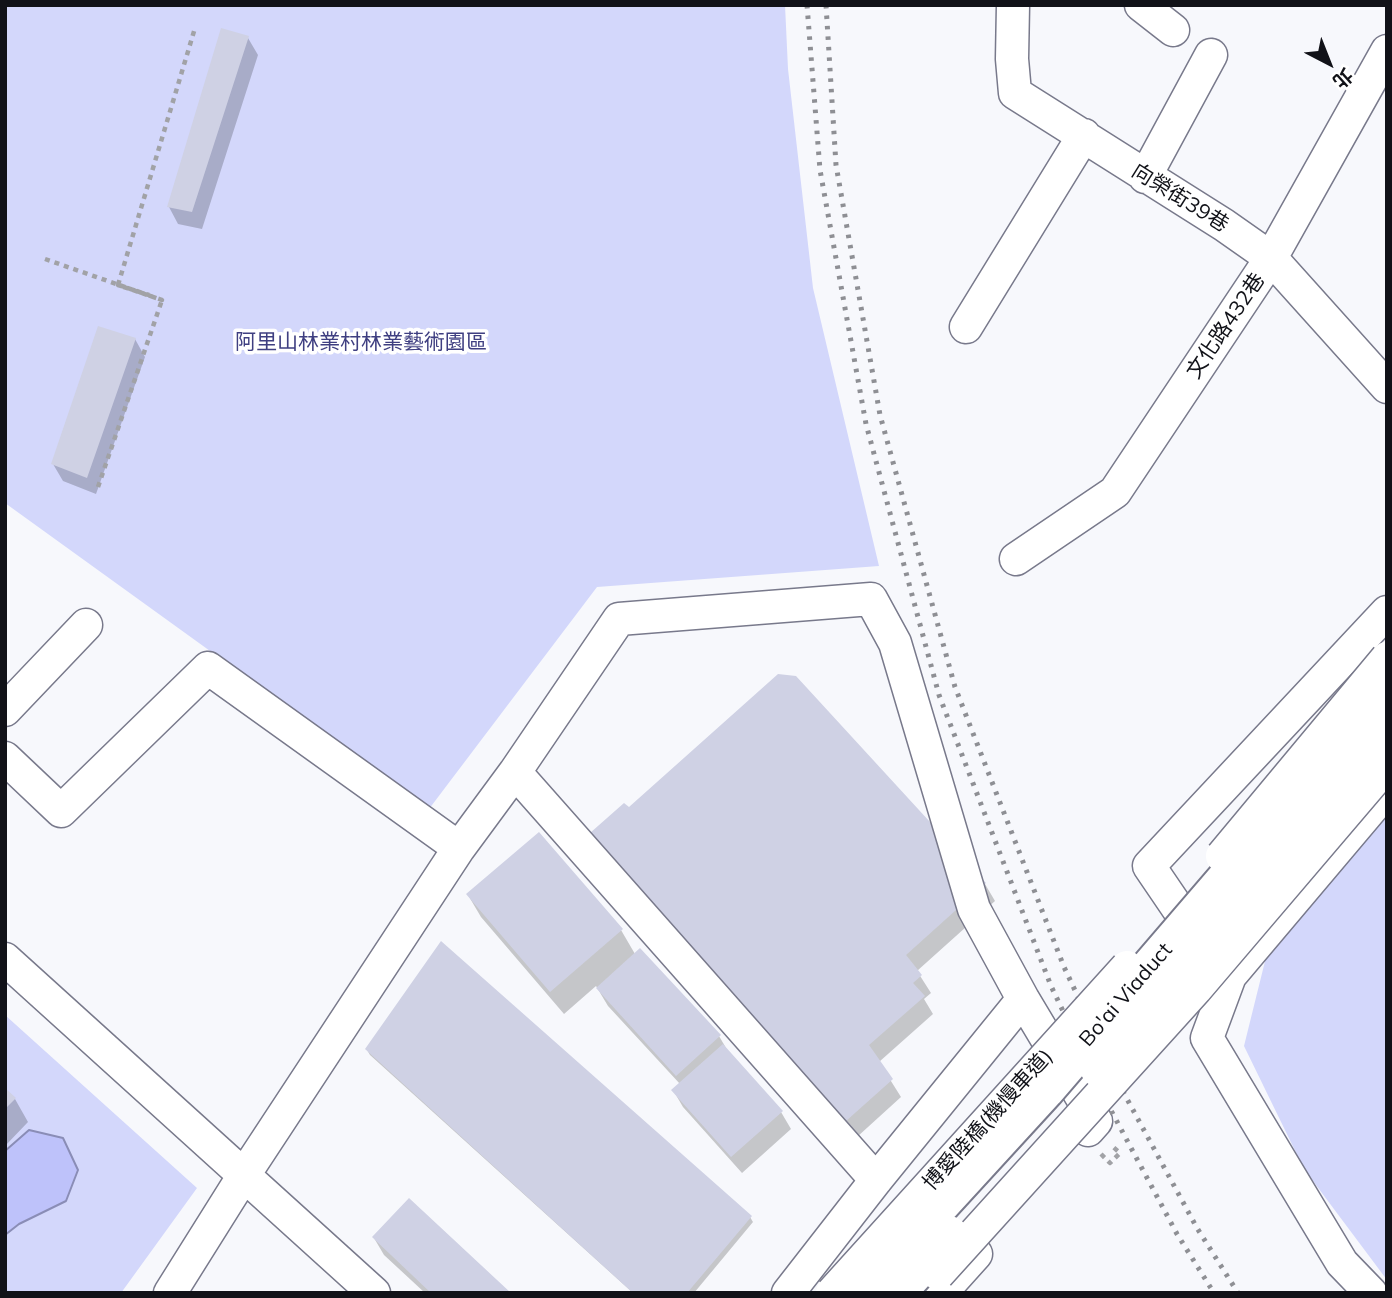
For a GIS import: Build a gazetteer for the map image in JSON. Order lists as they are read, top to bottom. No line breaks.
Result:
{"streets":{"main road":["Bo'ai Viaduct"],"street":["向榮街39巷","文化路432巷","博愛陸橋(機慢車道)"]},"crossings":[["向榮街39巷","文化路432巷"]],"parks":["阿里山林業村林業藝術園區"],"north":"bottom right"}
